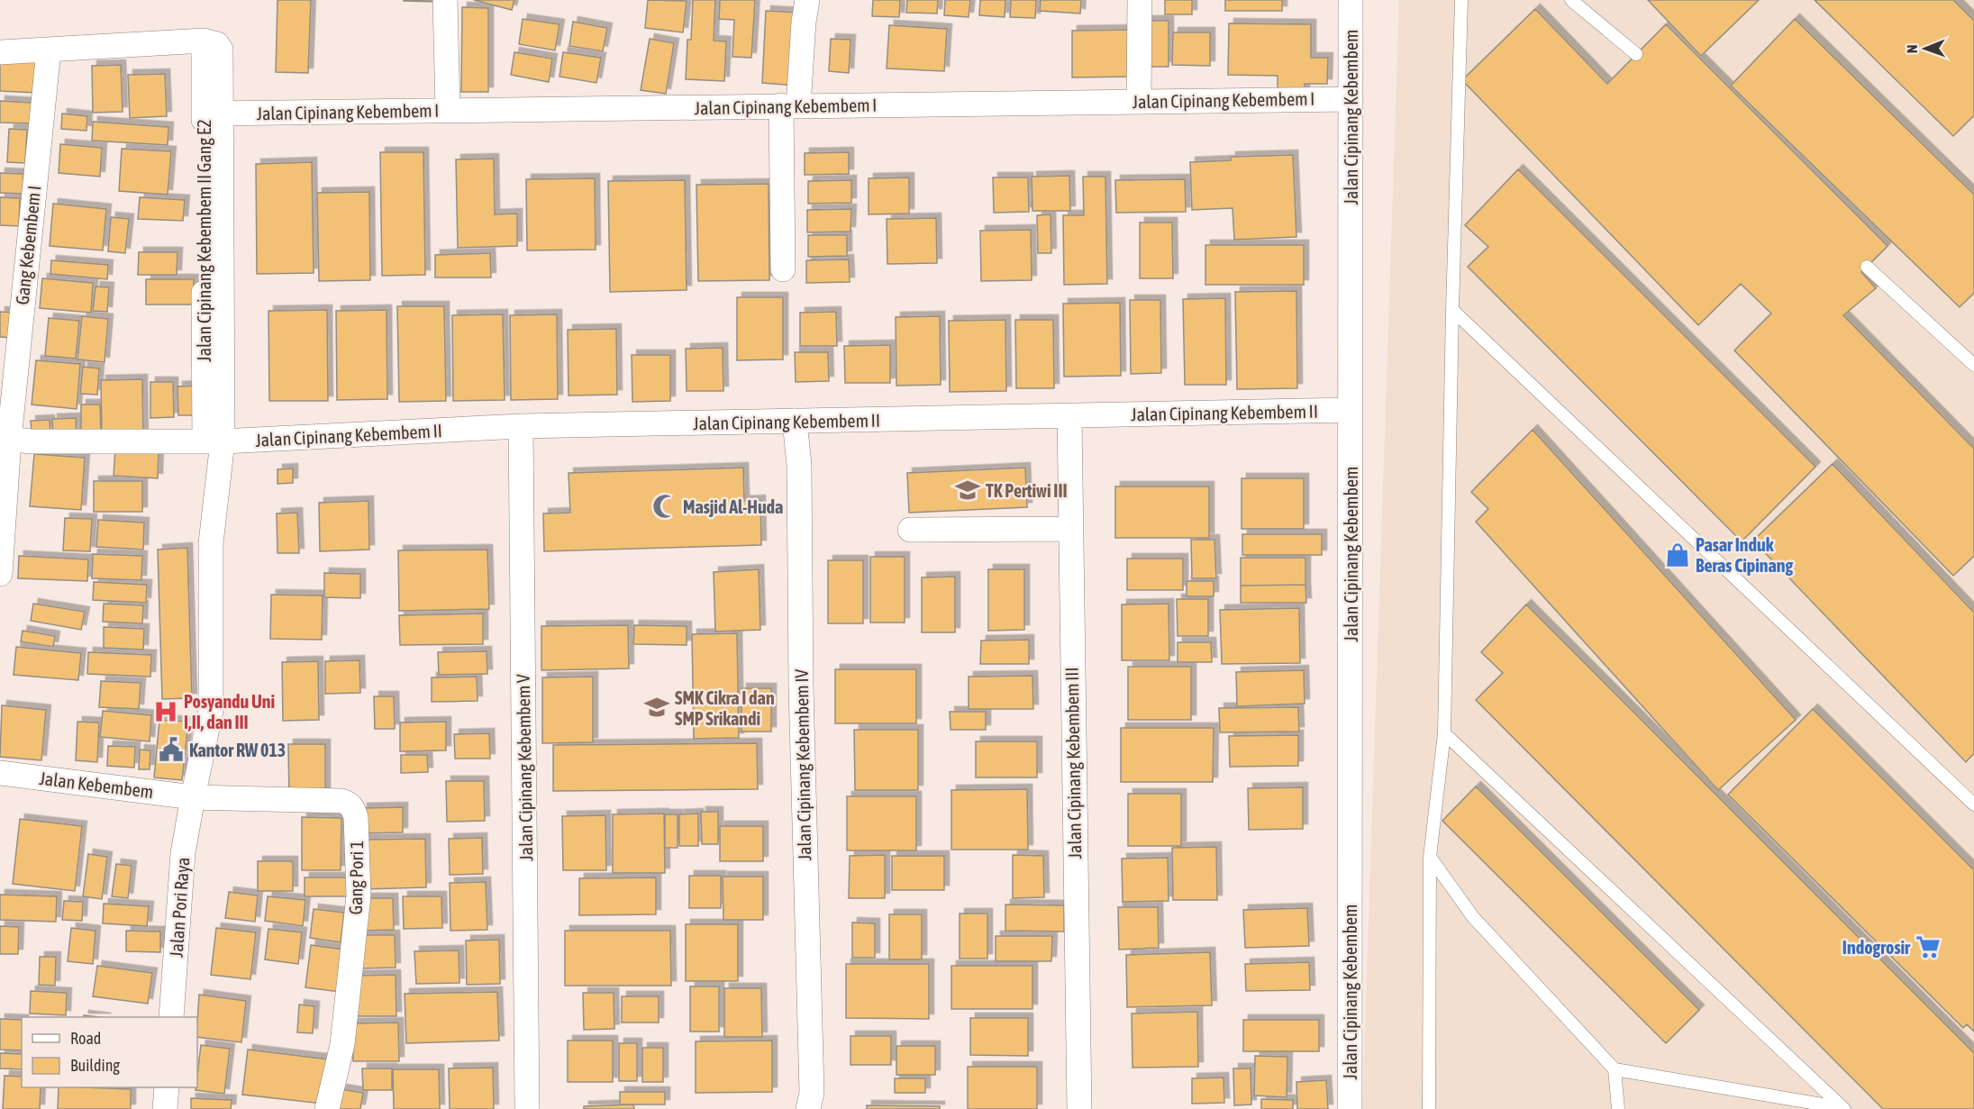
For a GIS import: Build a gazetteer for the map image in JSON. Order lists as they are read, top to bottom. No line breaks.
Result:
{"streets":{"street":["Jalan Cipinang Kebembem I","Jalan Cipinang Kebembem","Jalan Cipinang Kebembem II Gang E2","Gang Kebembem I","Jalan Cipinang Kebembem II","Jalan Cipinang Kebembem III","Jalan Cipinang Kebembem IV","Jalan Cipinang Kebembem V","Jalan Kebembem","Gang Pori 1","Jalan Pori Raya"]},"crossings":[["Jalan Cipinang Kebembem I","Jalan Cipinang Kebembem"],["Jalan Cipinang Kebembem","Jalan Cipinang Kebembem II"],["Jalan Cipinang Kebembem II Gang E2","Jalan Cipinang Kebembem II"],["Jalan Cipinang Kebembem II Gang E2","Jalan Pori Raya"],["Gang Kebembem I","Jalan Cipinang Kebembem II"],["Jalan Cipinang Kebembem II","Jalan Cipinang Kebembem III"],["Jalan Cipinang Kebembem II","Jalan Cipinang Kebembem IV"],["Jalan Cipinang Kebembem II","Jalan Cipinang Kebembem V"],["Jalan Cipinang Kebembem II","Jalan Pori Raya"],["Jalan Kebembem","Gang Pori 1"],["Jalan Kebembem","Jalan Pori Raya"],["Gang Pori 1","Jalan Pori Raya"]],"places":{"school or university":["TK Pertiwi III","SMK Cikra I dan SMP Srikandi"],"mosque":["Masjid Al-Huda"],"shop":["Pasar Induk Beras Cipinang"],"hospital":["Posyandu Uni I,II, dan III"],"public building":["Kantor RW 013"],"supermarket":["Indogrosir"]},"legend":["Road","Building"],"north":"left"}
